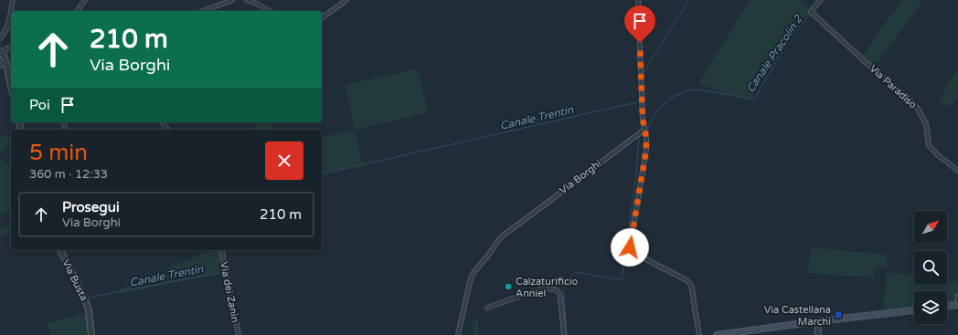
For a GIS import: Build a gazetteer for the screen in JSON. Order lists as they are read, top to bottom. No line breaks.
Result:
{"streets":{"street":["Via Paradiso","Via Borghi","Via Busta","Via dei Zanin"]},"water":["Canale Pracolin 2","Canale Trentin"],"places":{"other":["Calzaturificio Anniel"],"transit":["Via Castellana Marchi"]},"north":"top right","page":{"turn":["210 m","Via Borghi"],"then":"Poi","heading":["5 min","360 m · 12:33"],"list":[{"name":"Prosegui","note":"Via Borghi","value":"210 m"}]}}
